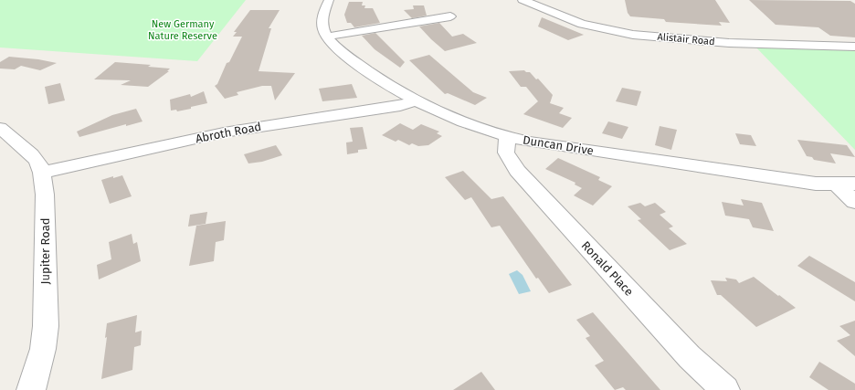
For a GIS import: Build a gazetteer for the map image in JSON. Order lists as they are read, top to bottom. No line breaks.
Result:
{"streets":{"street":["Alistair Road","Abroth Road","Duncan Drive","Jupiter Road","Ronald Place"]},"crossings":[["Abroth Road","Duncan Drive"],["Abroth Road","Jupiter Road"],["Duncan Drive","Ronald Place"]],"parks":["New Germany Nature Reserve"]}
